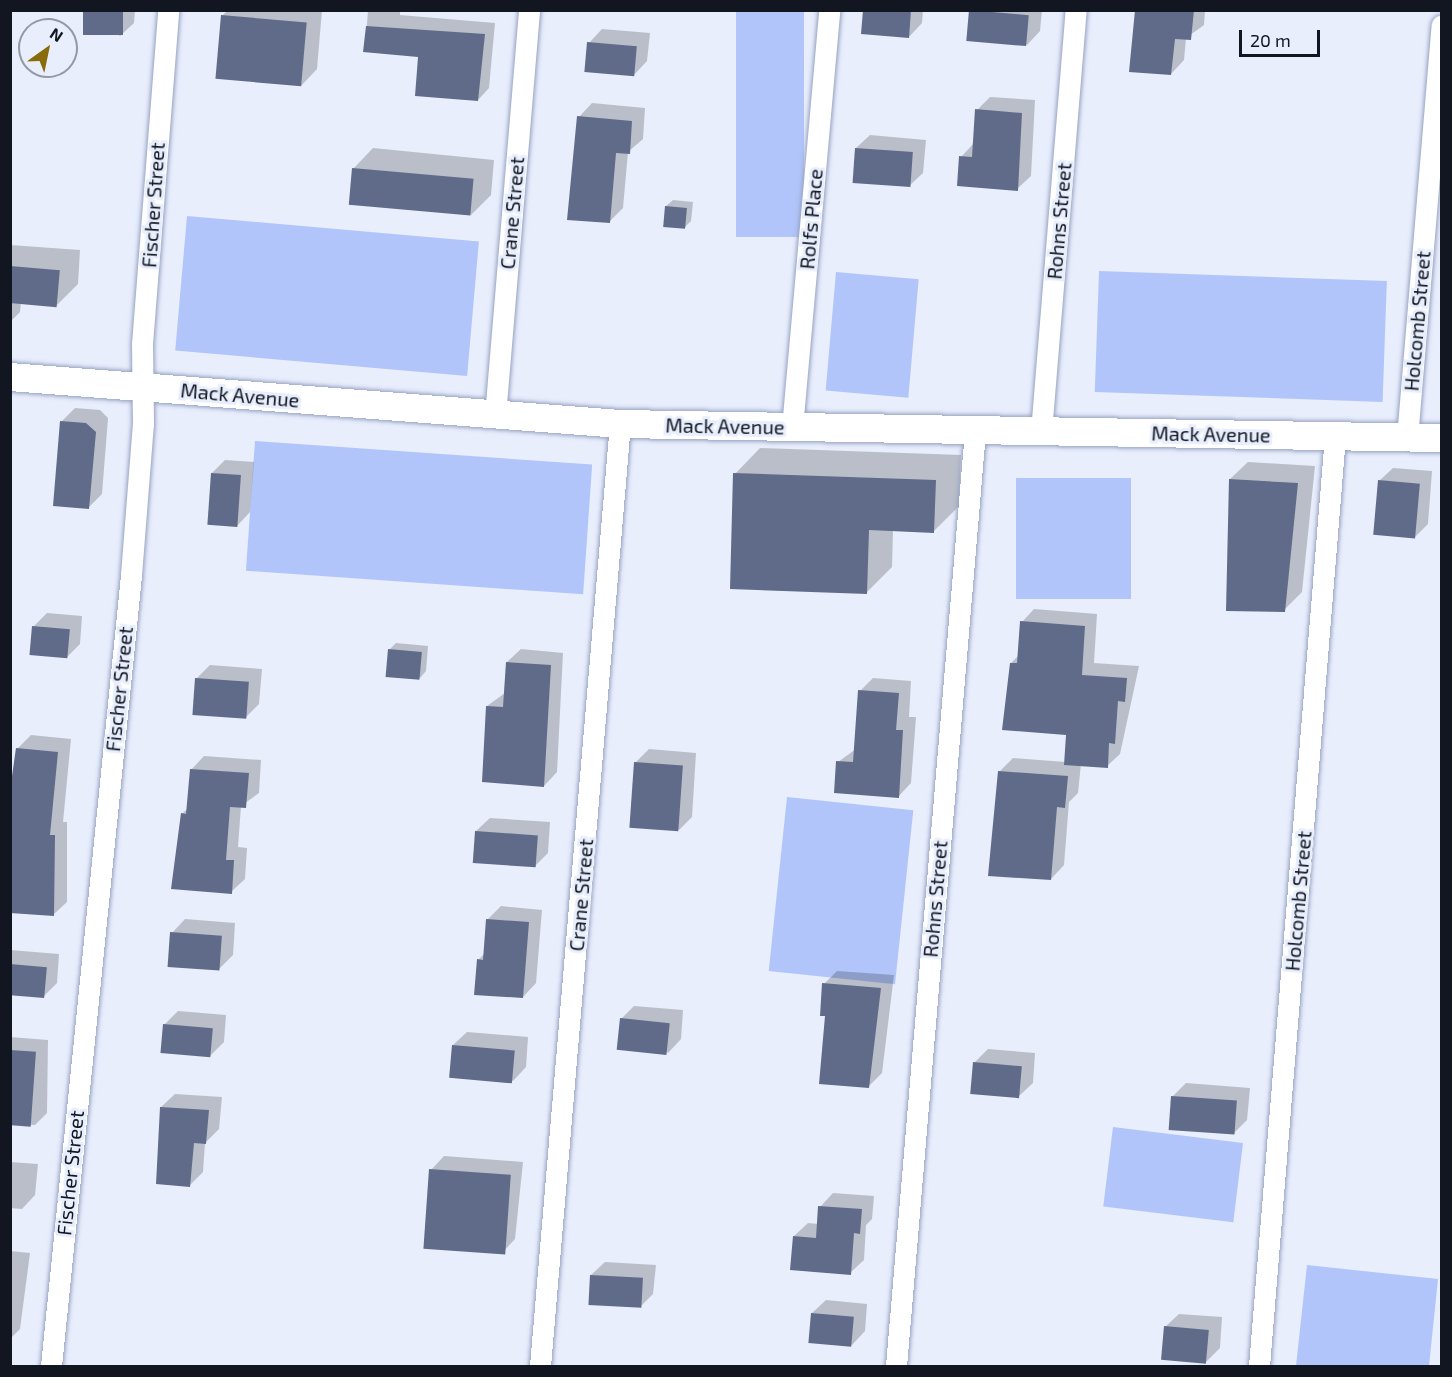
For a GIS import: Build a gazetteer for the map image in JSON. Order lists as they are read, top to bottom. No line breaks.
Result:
{"streets":{"main road":["Mack Avenue"],"street":["Fischer Street","Crane Street","Rolfs Place","Rohns Street","Holcomb Street"]},"crossings":[["Fischer Street","Mack Avenue"],["Crane Street","Mack Avenue"],["Rolfs Place","Mack Avenue"],["Rohns Street","Mack Avenue"],["Holcomb Street","Mack Avenue"]],"scale_bar":"20 m","north":"top right"}
